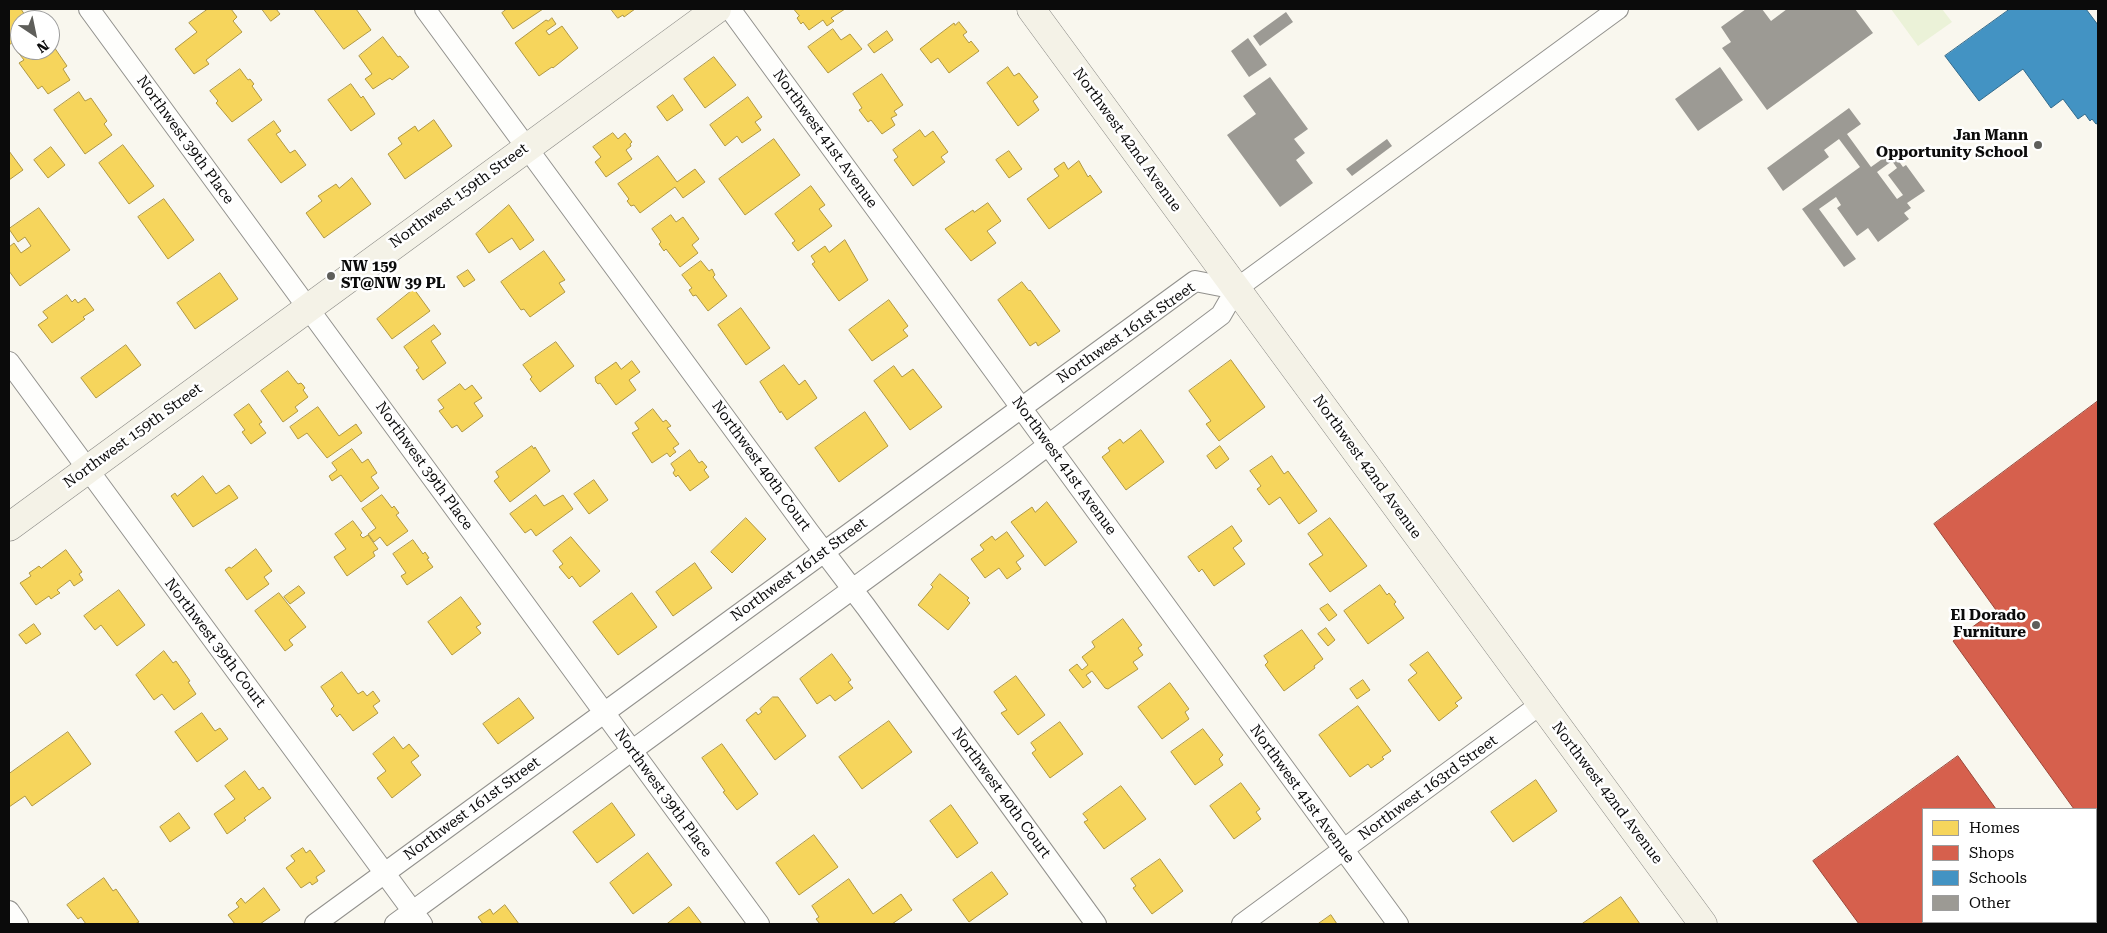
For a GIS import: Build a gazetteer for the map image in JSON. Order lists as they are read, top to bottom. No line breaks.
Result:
{"streets":{"street":["Northwest 41st Avenue","Northwest 39th Place","Northwest 42nd Avenue","Northwest 159th Street","Northwest 161st Street","Northwest 40th Court","Northwest 39th Court","Northwest 163rd Street"]},"crossings":[["Northwest 41st Avenue","Northwest 161st Street"],["Northwest 41st Avenue","Northwest 163rd Street"],["Northwest 39th Place","Northwest 159th Street"],["Northwest 39th Place","Northwest 161st Street"],["Northwest 42nd Avenue","Northwest 161st Street"],["Northwest 42nd Avenue","Northwest 163rd Street"],["Northwest 159th Street","Northwest 40th Court"],["Northwest 159th Street","Northwest 39th Court"],["Northwest 161st Street","Northwest 40th Court"],["Northwest 161st Street","Northwest 39th Court"]],"places":["Jan Mann Opportunity School","NW 159 ST@NW 39 PL","El Dorado Furniture"],"legend":["Homes","Shops","Schools","Other"],"north":"bottom right"}
